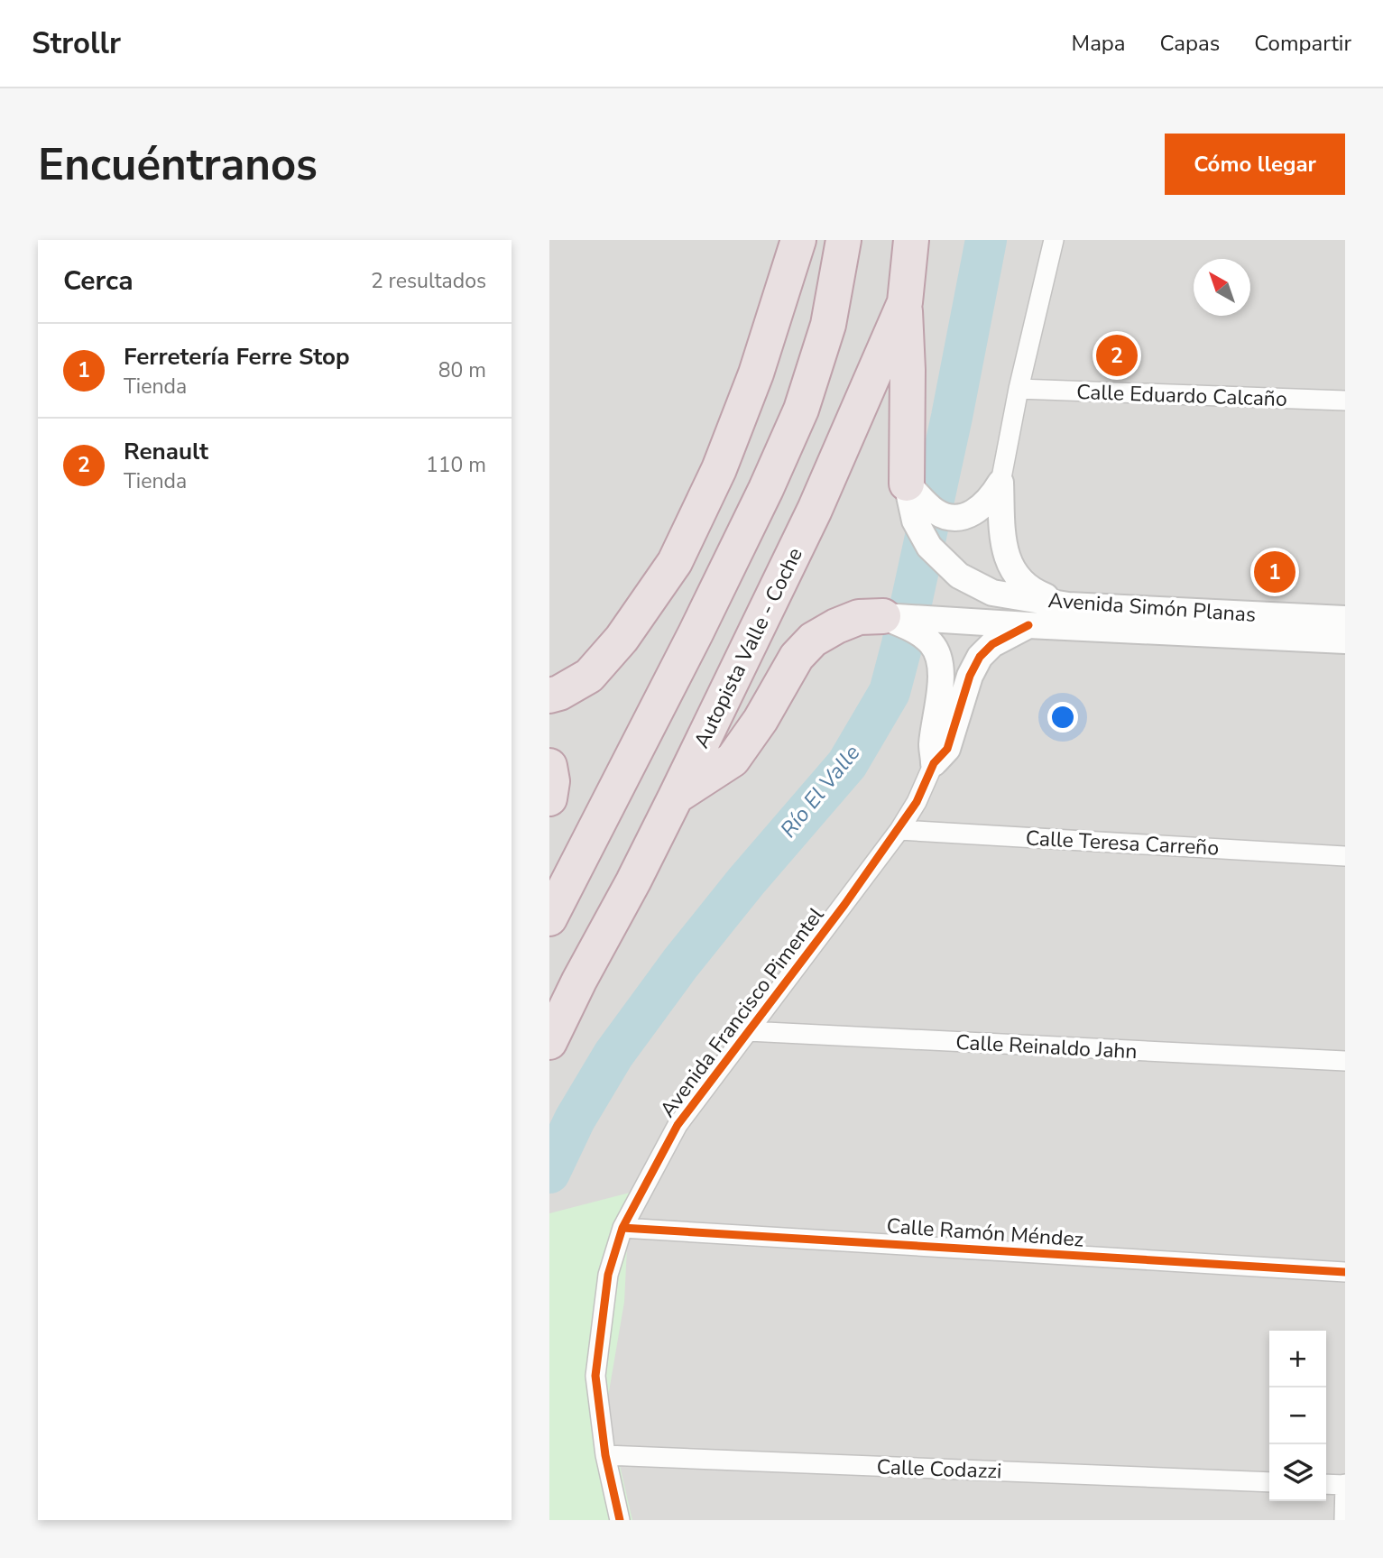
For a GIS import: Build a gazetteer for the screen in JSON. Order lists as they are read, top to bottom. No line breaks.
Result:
{"streets":{"highway":["Autopista Valle - Coche"],"street":["Calle Eduardo Calcaño","Avenida Simón Planas","Calle Teresa Carreño","Avenida Francisco Pimentel","Calle Reinaldo Jahn","Calle Ramón Méndez","Calle Codazzi"]},"crossings":[["Calle Teresa Carreño","Avenida Francisco Pimentel"],["Avenida Francisco Pimentel","Calle Reinaldo Jahn"],["Avenida Francisco Pimentel","Calle Ramón Méndez"],["Avenida Francisco Pimentel","Calle Codazzi"]],"water":["Río El Valle"],"north":"top left","page":{"header":"Strollr","nav":["Mapa","Capas","Compartir"],"buttons":"Cómo llegar","title":"Encuéntranos","heading":["Cerca","2 resultados"],"list":[{"mark":"1","name":"Ferretería Ferre Stop","note":"Tienda","value":"80 m"},{"mark":"2","name":"Renault","note":"Tienda","value":"110 m"}],"pins":["2","1"],"map_buttons":["+","−"]}}
